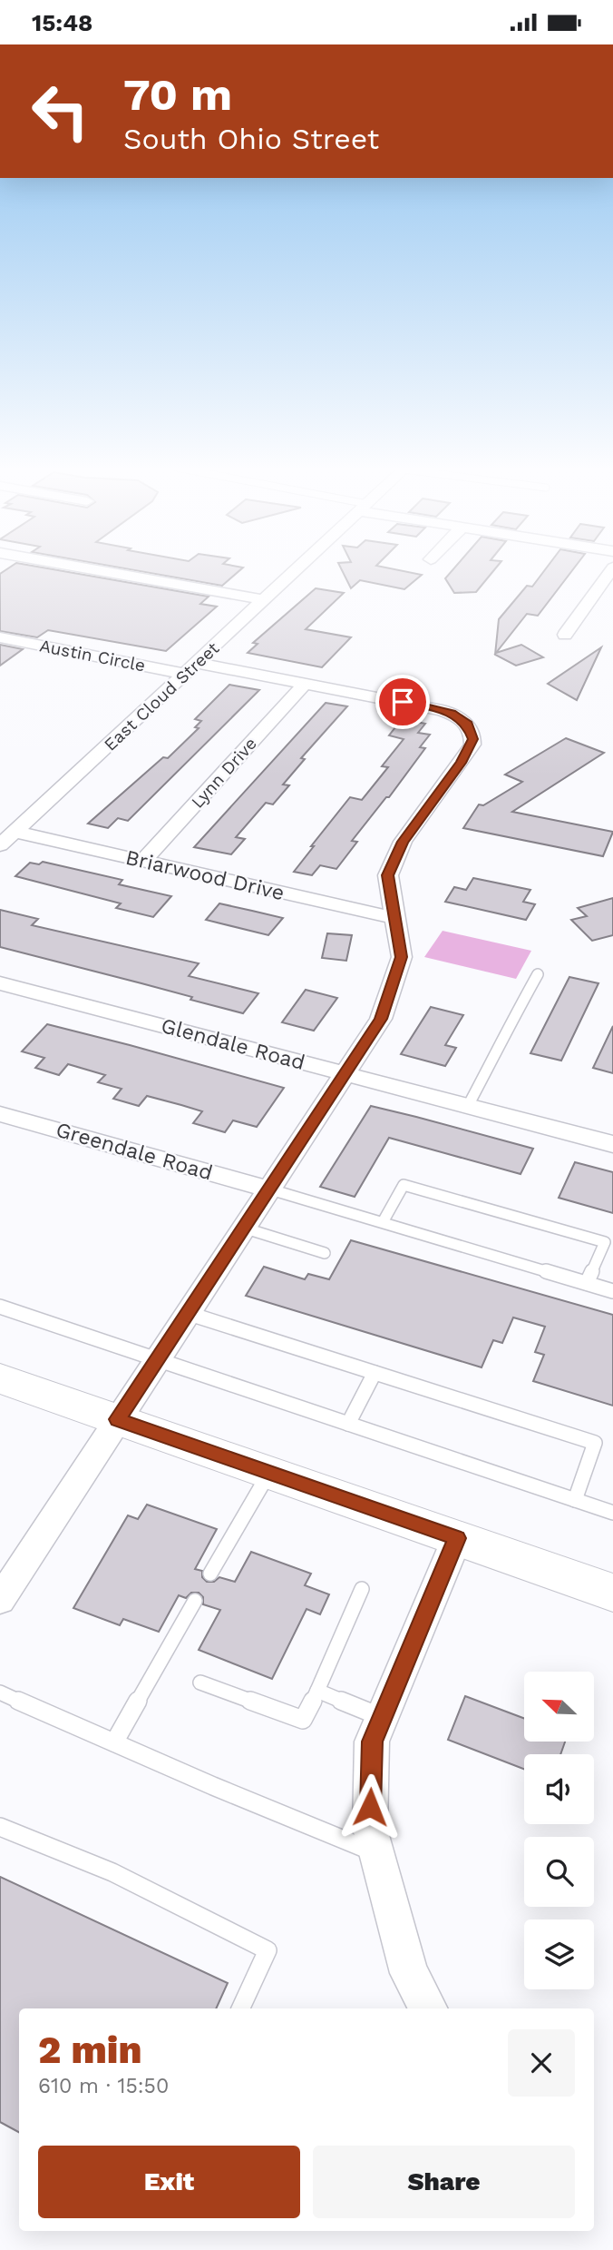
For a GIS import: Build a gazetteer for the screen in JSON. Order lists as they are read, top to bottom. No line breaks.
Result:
{"streets":{"street":["Austin Circle","East Cloud Street","Lynn Drive","Briarwood Drive","Glendale Road","Greendale Road"]},"crossings":[["Austin Circle","East Cloud Street"],["Austin Circle","Lynn Drive"],["Austin Circle","Briarwood Drive"],["Austin Circle","Glendale Road"],["Austin Circle","Greendale Road"],["East Cloud Street","Briarwood Drive"],["Lynn Drive","Briarwood Drive"]],"north":"top left","page":{"status":"15:48","turn":["70 m","South Ohio Street"],"heading":["2 min","610 m · 15:50"],"buttons":["Exit","Share"]}}
